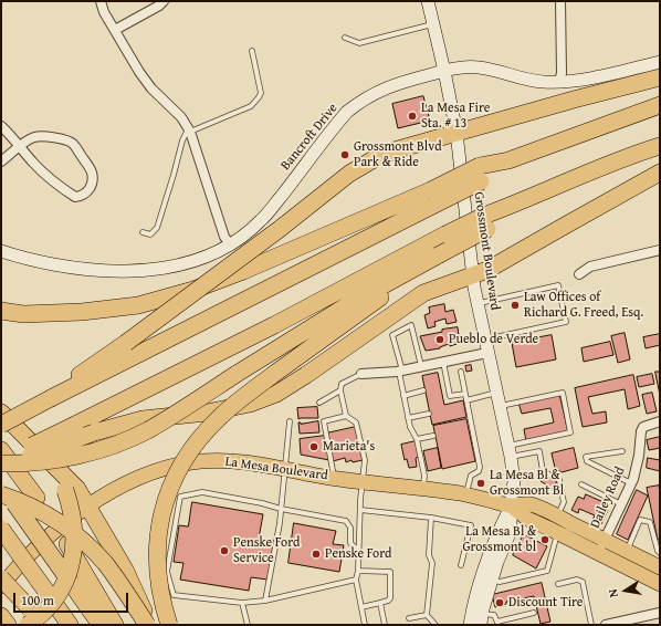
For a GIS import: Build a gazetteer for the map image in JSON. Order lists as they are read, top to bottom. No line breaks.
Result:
{"streets":{"main road":["Bancroft Drive","Grossmont Boulevard","La Mesa Boulevard"],"street":["Dailey Road"]},"crossings":[["Bancroft Drive","Grossmont Boulevard"],["Grossmont Boulevard","La Mesa Boulevard"],["La Mesa Boulevard","Dailey Road"]],"places":["La Mesa Fire Sta. # 13","Grossmont Blvd Park & Ride","Law Offices of Richard G. Freed, Esq.","Pueblo de Verde","Marieta's","La Mesa Bl & Grossmont Bl","La Mesa Bl & Grossmont bl","Penske Ford Service","Penske Ford","Discount Tire"],"scale_bar":"100 m","north":"left"}
